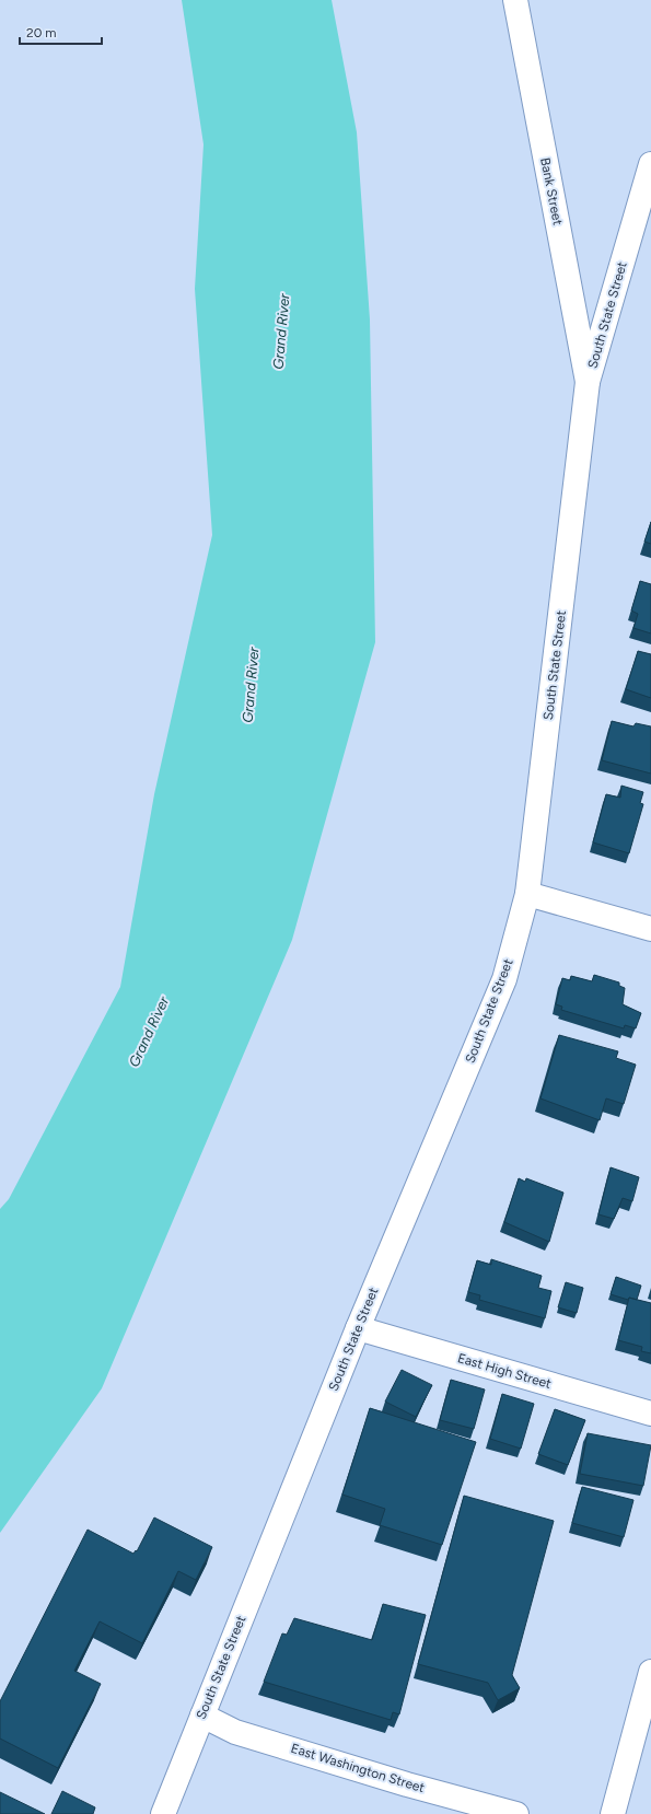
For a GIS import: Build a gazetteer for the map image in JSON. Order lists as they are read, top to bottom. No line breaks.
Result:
{"streets":{"main road":["Bank Street","South State Street","East High Street","East Washington Street"]},"crossings":[["Bank Street","South State Street"],["South State Street","East High Street"],["South State Street","East Washington Street"]],"water":["Grand River"],"scale_bar":"20 m"}
